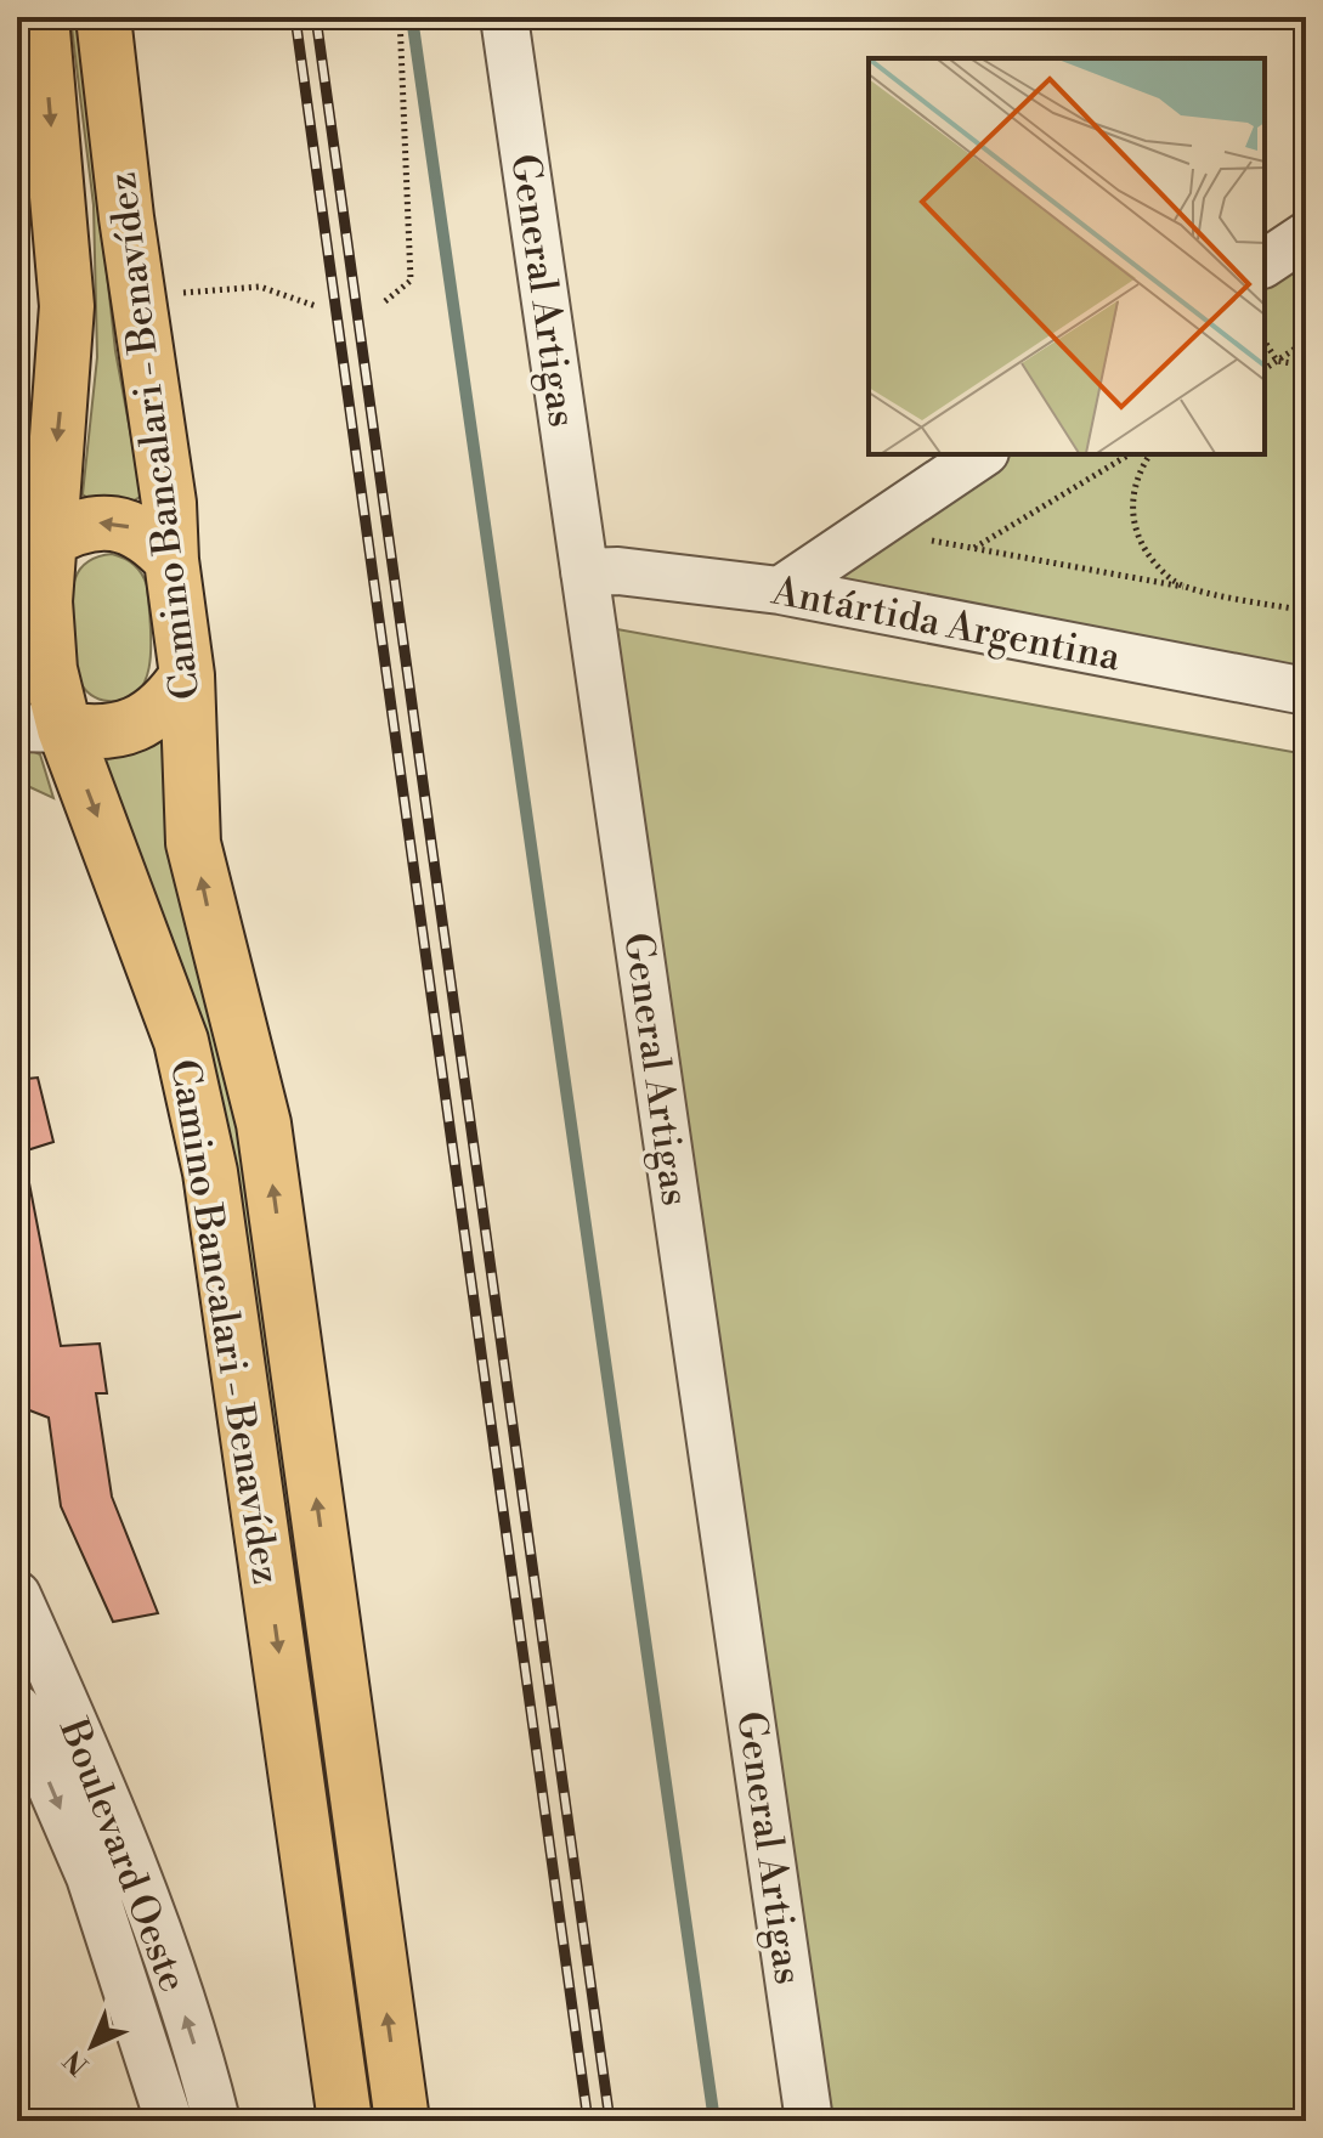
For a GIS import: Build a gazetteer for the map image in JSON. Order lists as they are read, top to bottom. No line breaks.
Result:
{"streets":{"main road":["Camino Bancalari - Benavídez"],"street":["General Artigas","Antártida Argentina","Boulevard Oeste"]},"crossings":[["General Artigas","Antártida Argentina"]],"north":"bottom left"}
